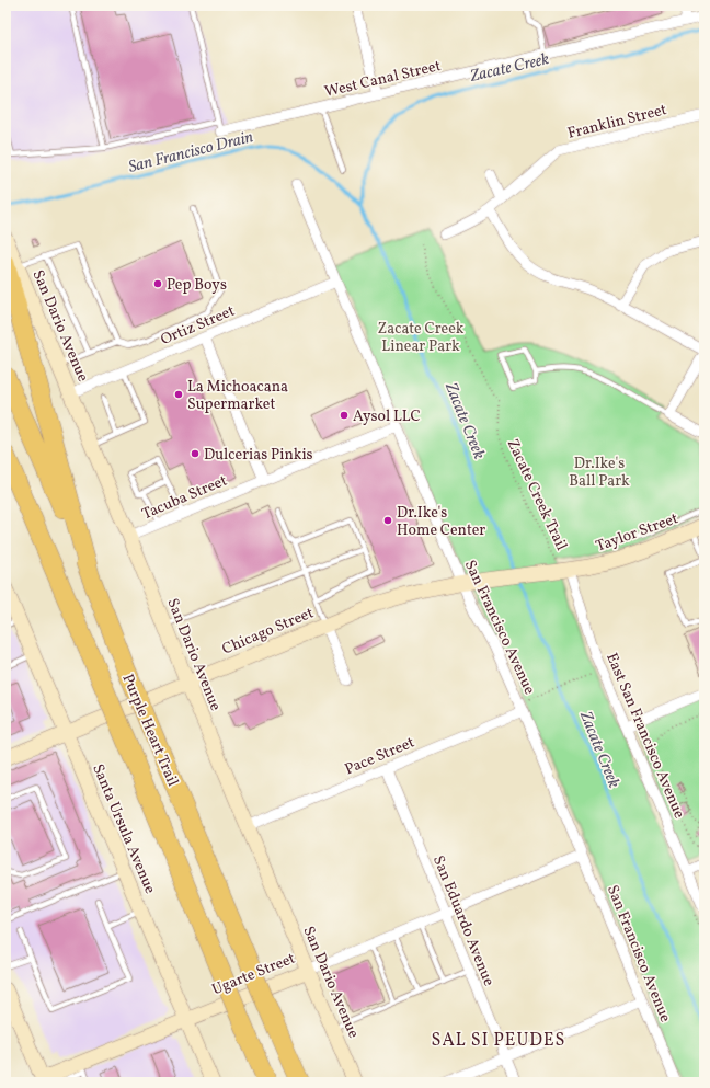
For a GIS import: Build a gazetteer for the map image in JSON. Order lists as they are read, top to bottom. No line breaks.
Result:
{"streets":{"highway":["Purple Heart Trail"],"main road":["San Dario Avenue","Taylor Street","Chicago Street","Santa Ursula Avenue","Ugarte Street"],"street":["West Canal Street","Franklin Street","Ortiz Street","Tacuba Street","San Francisco Avenue","East San Francisco Avenue","Pace Street","San Eduardo Avenue"],"path":["Zacate Creek Trail"]},"crossings":[["Ortiz Street","San Dario Avenue"],["Ortiz Street","San Francisco Avenue"],["San Dario Avenue","Tacuba Street"],["San Dario Avenue","Chicago Street"],["San Dario Avenue","Pace Street"],["San Dario Avenue","Ugarte Street"],["Zacate Creek Trail","Taylor Street"],["Zacate Creek Trail","Chicago Street"],["Tacuba Street","San Francisco Avenue"],["Taylor Street","Chicago Street"],["Taylor Street","East San Francisco Avenue"],["San Francisco Avenue","Chicago Street"],["San Francisco Avenue","Pace Street"],["San Francisco Avenue","Ugarte Street"],["Chicago Street","Santa Ursula Avenue"],["Pace Street","San Eduardo Avenue"],["Santa Ursula Avenue","Ugarte Street"],["San Eduardo Avenue","Ugarte Street"]],"districts":["SAL SI PEUDES"],"water":["Zacate Creek","San Francisco Drain"],"parks":["Zacate Creek Linear Park","Dr.Ike's Ball Park"],"places":["Pep Boys","La Michoacana Supermarket","Aysol LLC","Dulcerias Pinkis","Dr.Ike's Home Center"]}
